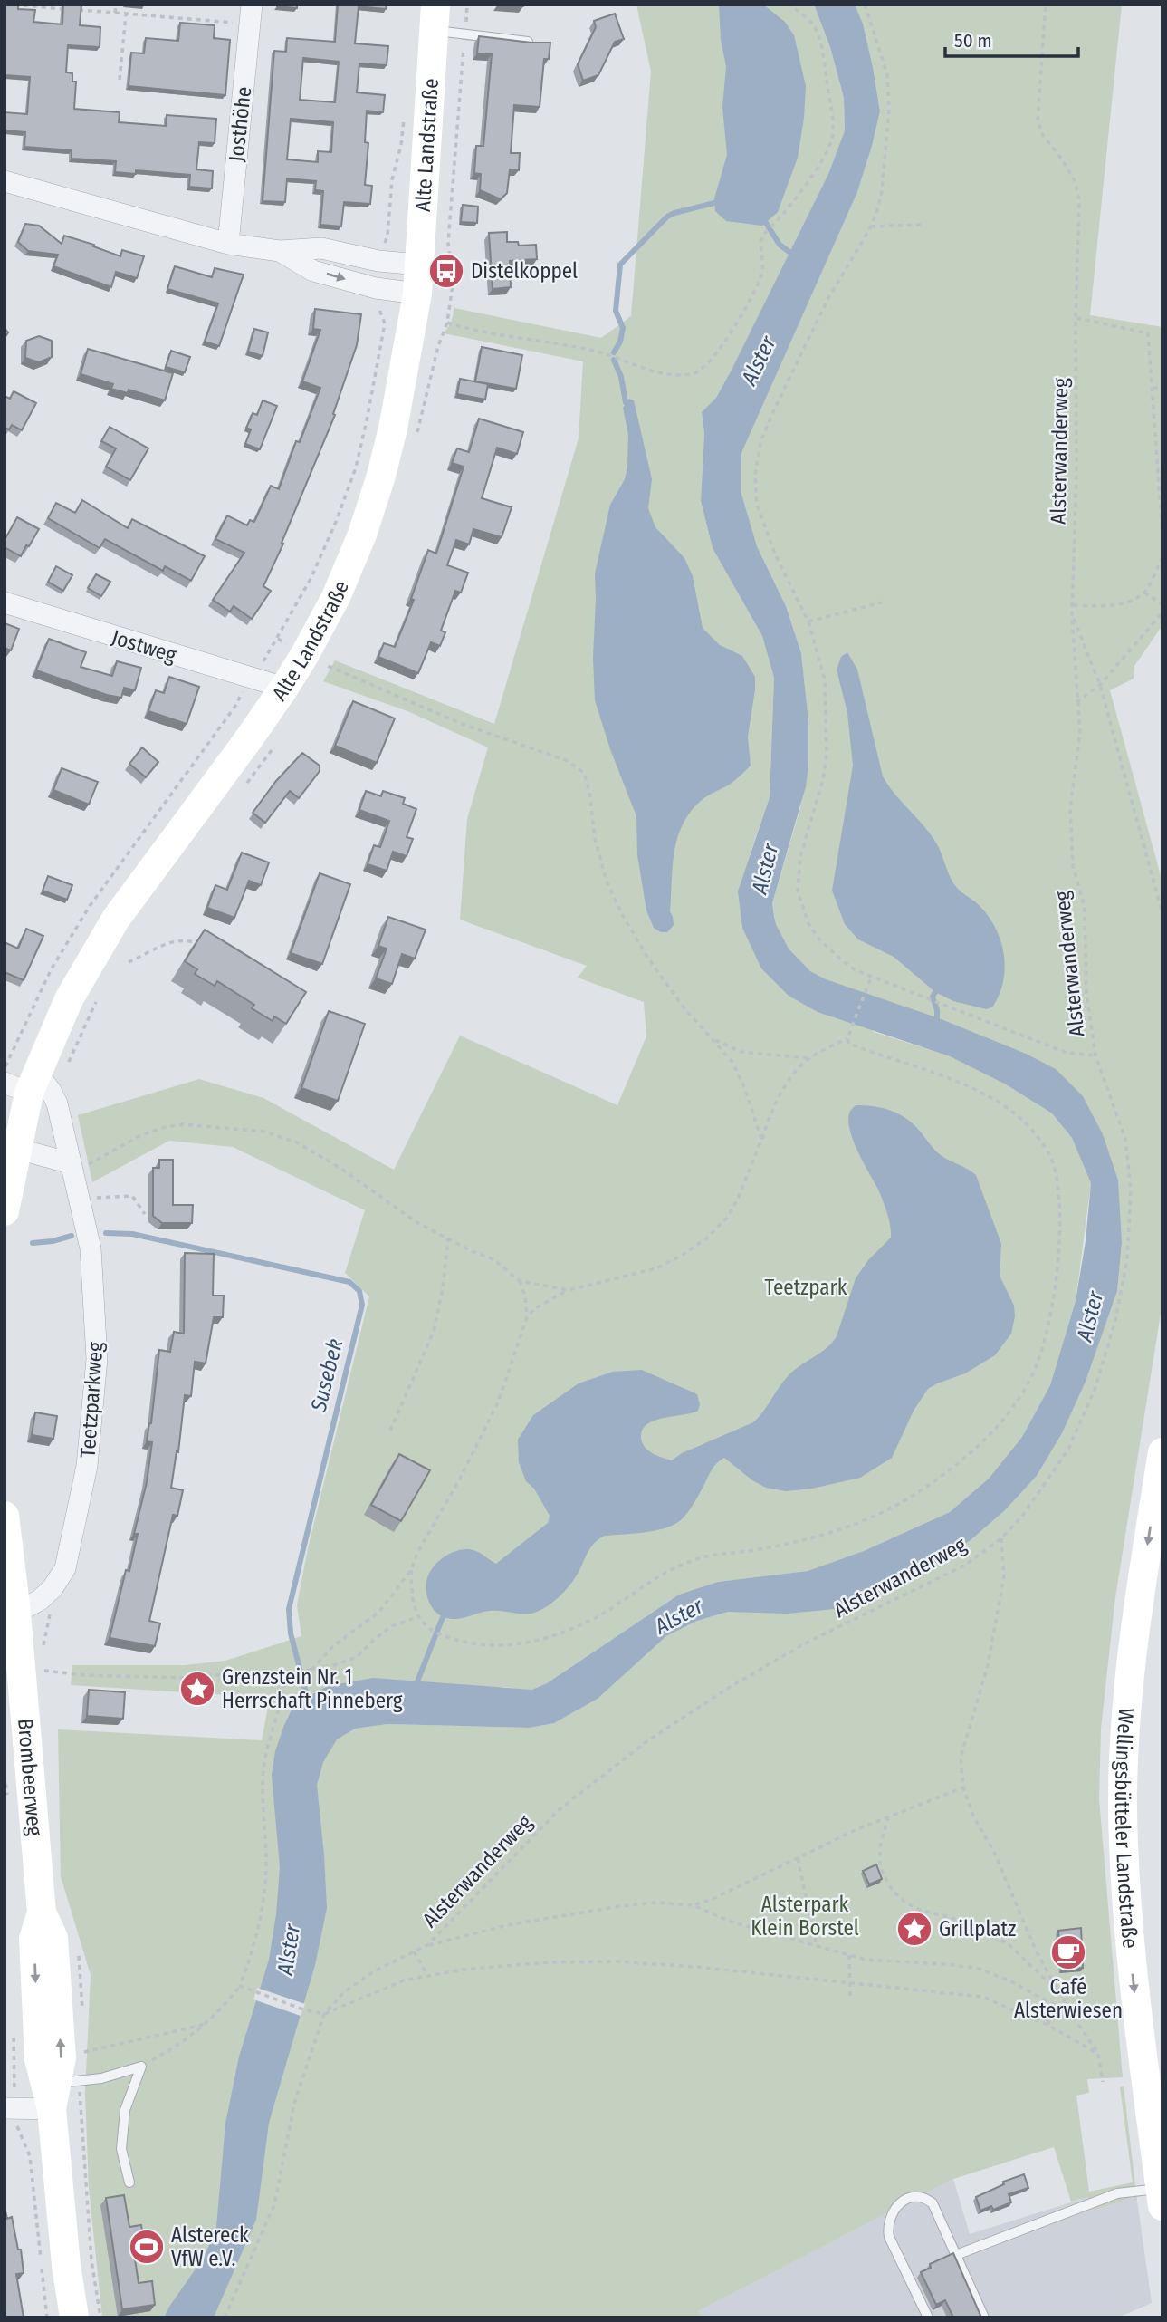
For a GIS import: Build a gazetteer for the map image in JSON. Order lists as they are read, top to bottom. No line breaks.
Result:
{"streets":{"main road":["Alte Landstraße","Brombeerweg","Wellingsbütteler Landstraße"],"street":["Josthöhe","Jostweg","Teetzparkweg"],"path":["Alsterwanderweg"]},"crossings":[["Alte Landstraße","Jostweg"],["Alte Landstraße","Teetzparkweg"],["Teetzparkweg","Brombeerweg"]],"one_way":["Wellingsbütteler Landstraße"],"water":["Alster","Susebek"],"parks":["Teetzpark","Alsterpark Klein Borstel"],"places":{"bus stop":["Distelkoppel"],"place":["Grenzstein Nr. 1 Herrschaft Pinneberg","Grillplatz"],"cafe":["Café Alsterwiesen"],"sports":["Alstereck VfW e.V."]},"scale_bar":"50 m"}
